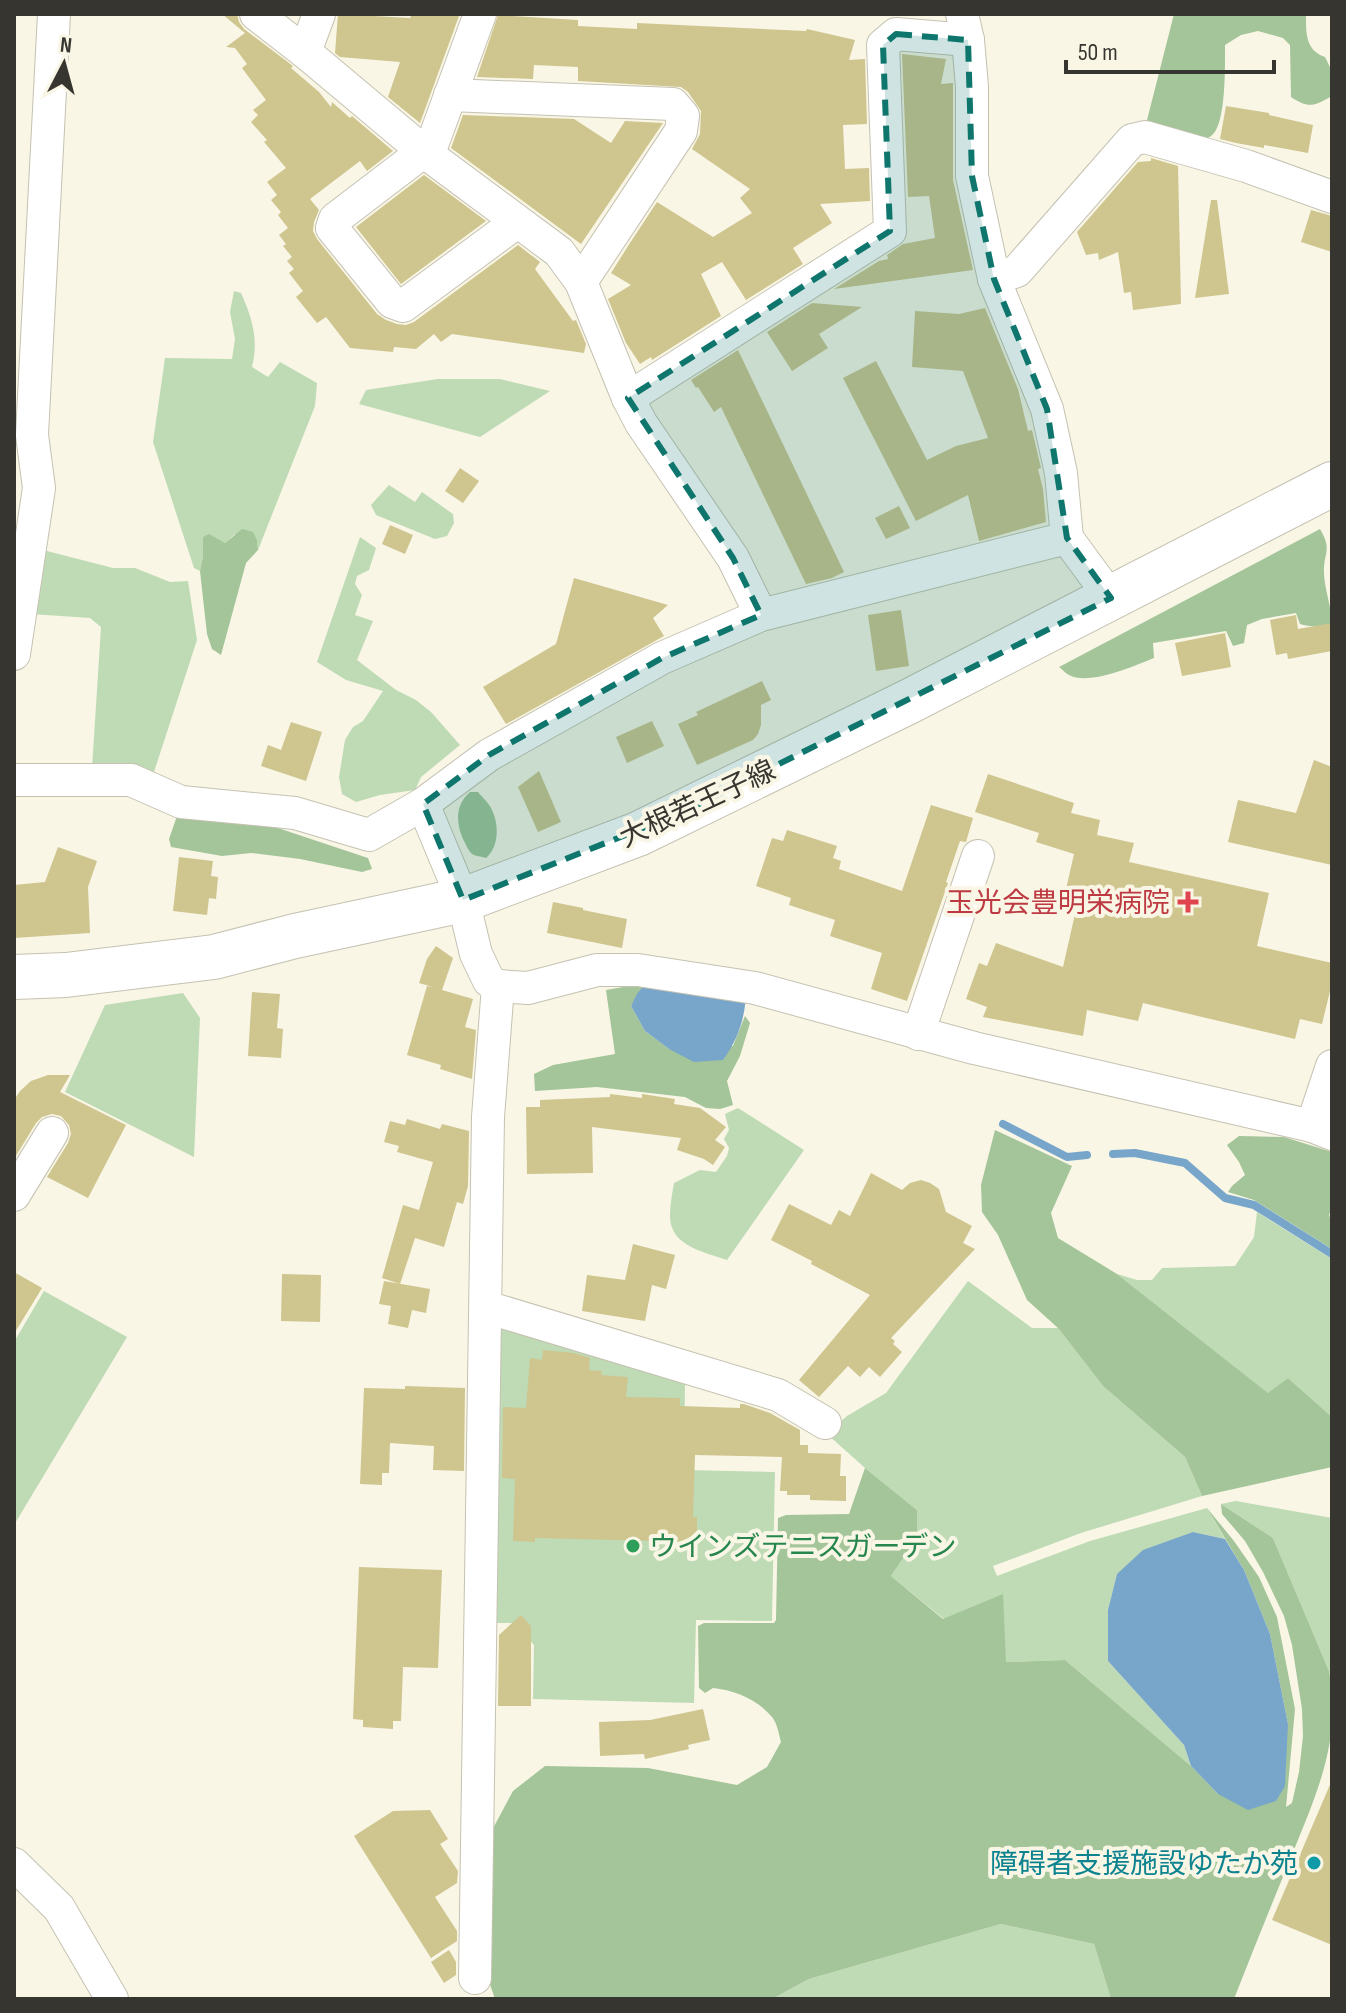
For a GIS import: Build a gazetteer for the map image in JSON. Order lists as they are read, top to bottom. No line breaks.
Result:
{"streets":{"street":["大根若王子線"]},"places":{"health":["玉光会豊明栄病院"],"other":["ウインズテニスガーデン","障碍者支援施設ゆたか苑"]},"scale_bar":"50 m","north":"top"}
